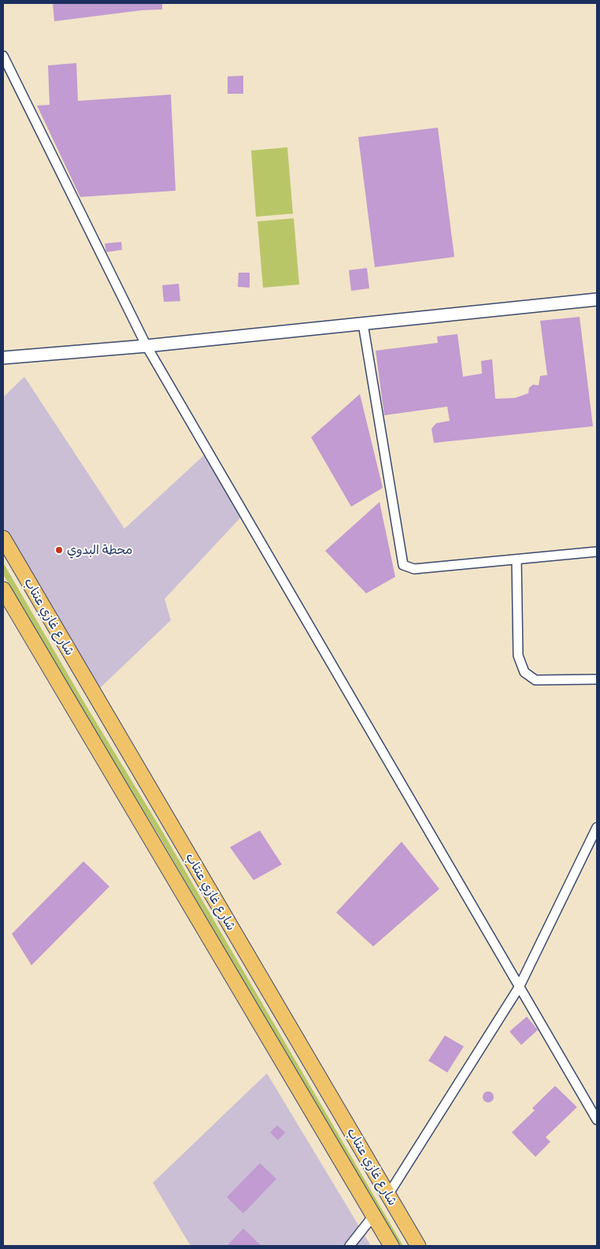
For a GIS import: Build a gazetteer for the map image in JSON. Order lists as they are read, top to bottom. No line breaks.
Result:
{"streets":{"highway":["شارع غازي عنتاب"]},"places":["محطة البدوي"]}
